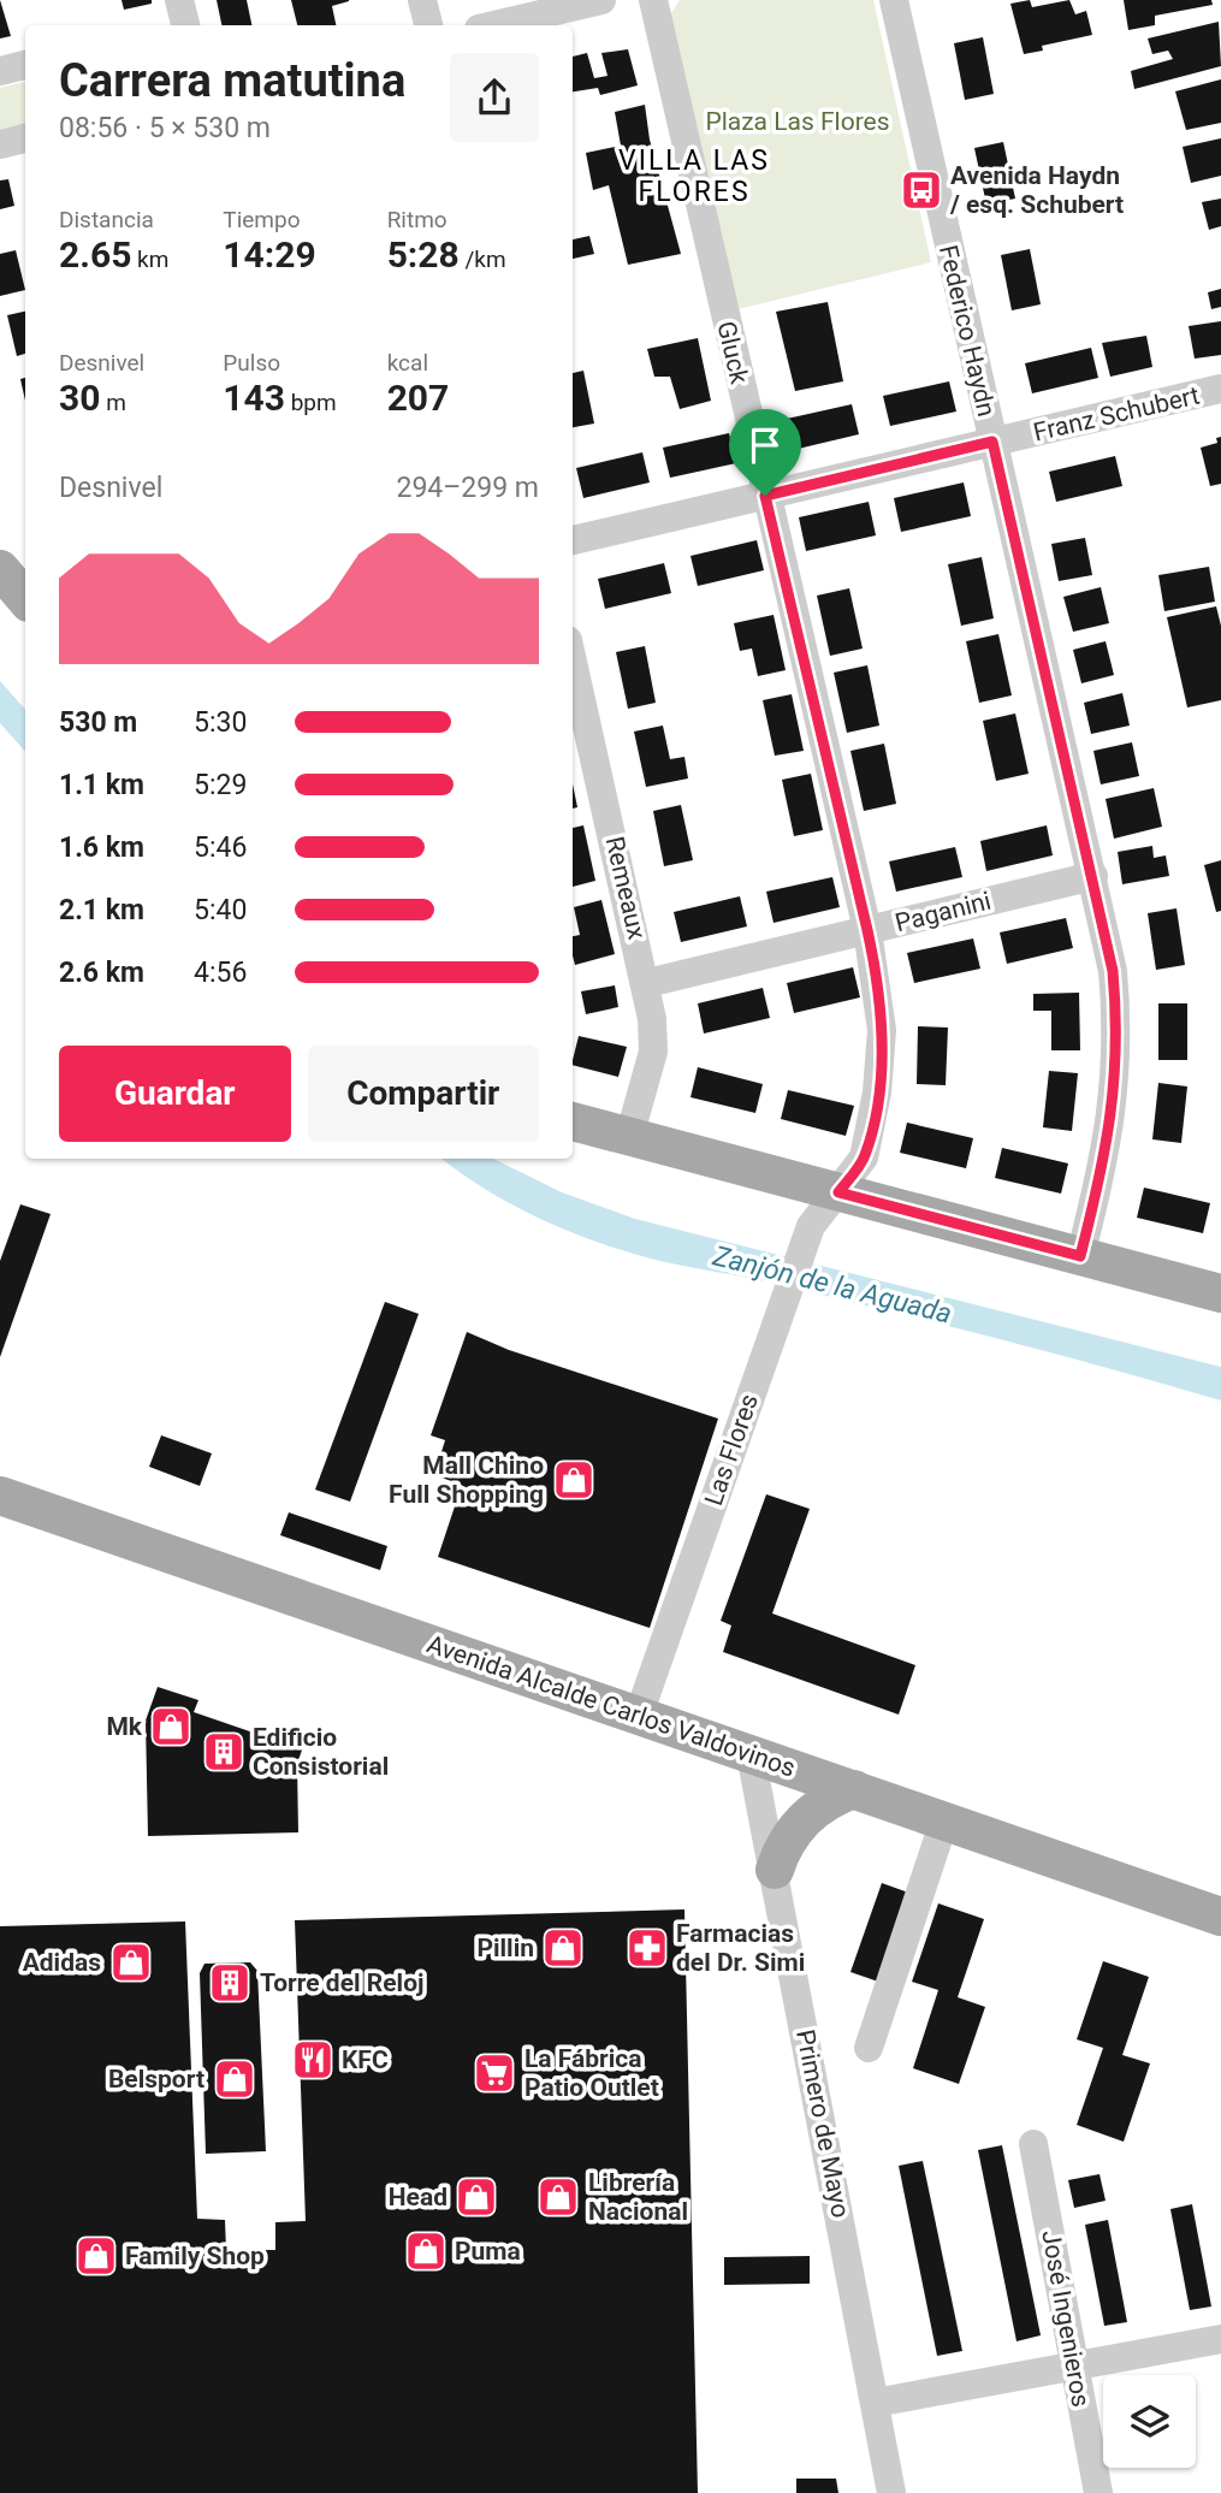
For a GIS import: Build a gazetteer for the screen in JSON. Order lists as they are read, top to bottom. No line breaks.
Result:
{"streets":{"main road":["Avenida Alcalde Carlos Valdovinos"],"street":["Federico Haydn","Gluck","Franz Schubert","Remeaux","Paganini","Las Flores","Primero de Mayo","José Ingenieros"]},"crossings":[["Federico Haydn","Franz Schubert"],["Federico Haydn","Paganini"],["Gluck","Franz Schubert"],["Gluck","Paganini"],["Gluck","Las Flores"],["Remeaux","Paganini"],["Las Flores","Avenida Alcalde Carlos Valdovinos"],["Avenida Alcalde Carlos Valdovinos","Primero de Mayo"]],"districts":["VILLA LAS FLORES"],"water":["Zanjón de la Aguada"],"parks":["Plaza Las Flores"],"places":{"bus stop":["Avenida Haydn / esq. Schubert"],"shop":["Mall Chino Full Shopping","Mk","Pillin","Adidas","Belsport","Head","Librería Nacional","Puma","Family Shop"],"building":["Edificio Consistorial","Torre del Reloj"],"pharmacy":["Farmacias del Dr. Simi"],"restaurant":["KFC"],"supermarket":["La Fábrica Patio Outlet"]},"page":{"heading":["Carrera matutina","08:56 · 5 × 530 m"],"stats":[["Distancia","2.65 km"],["Tiempo","14:29"],["Ritmo","5:28 /km"],["Desnivel","30 m"],["Pulso","143 bpm"],["kcal","207"]],"chart":["Desnivel","294–299 m"],"list":[{"name":"530 m","note":"5:30"},{"name":"1.1 km","note":"5:29"},{"name":"1.6 km","note":"5:46"},{"name":"2.1 km","note":"5:40"},{"name":"2.6 km","note":"4:56"}],"buttons":["Guardar","Compartir"]}}
